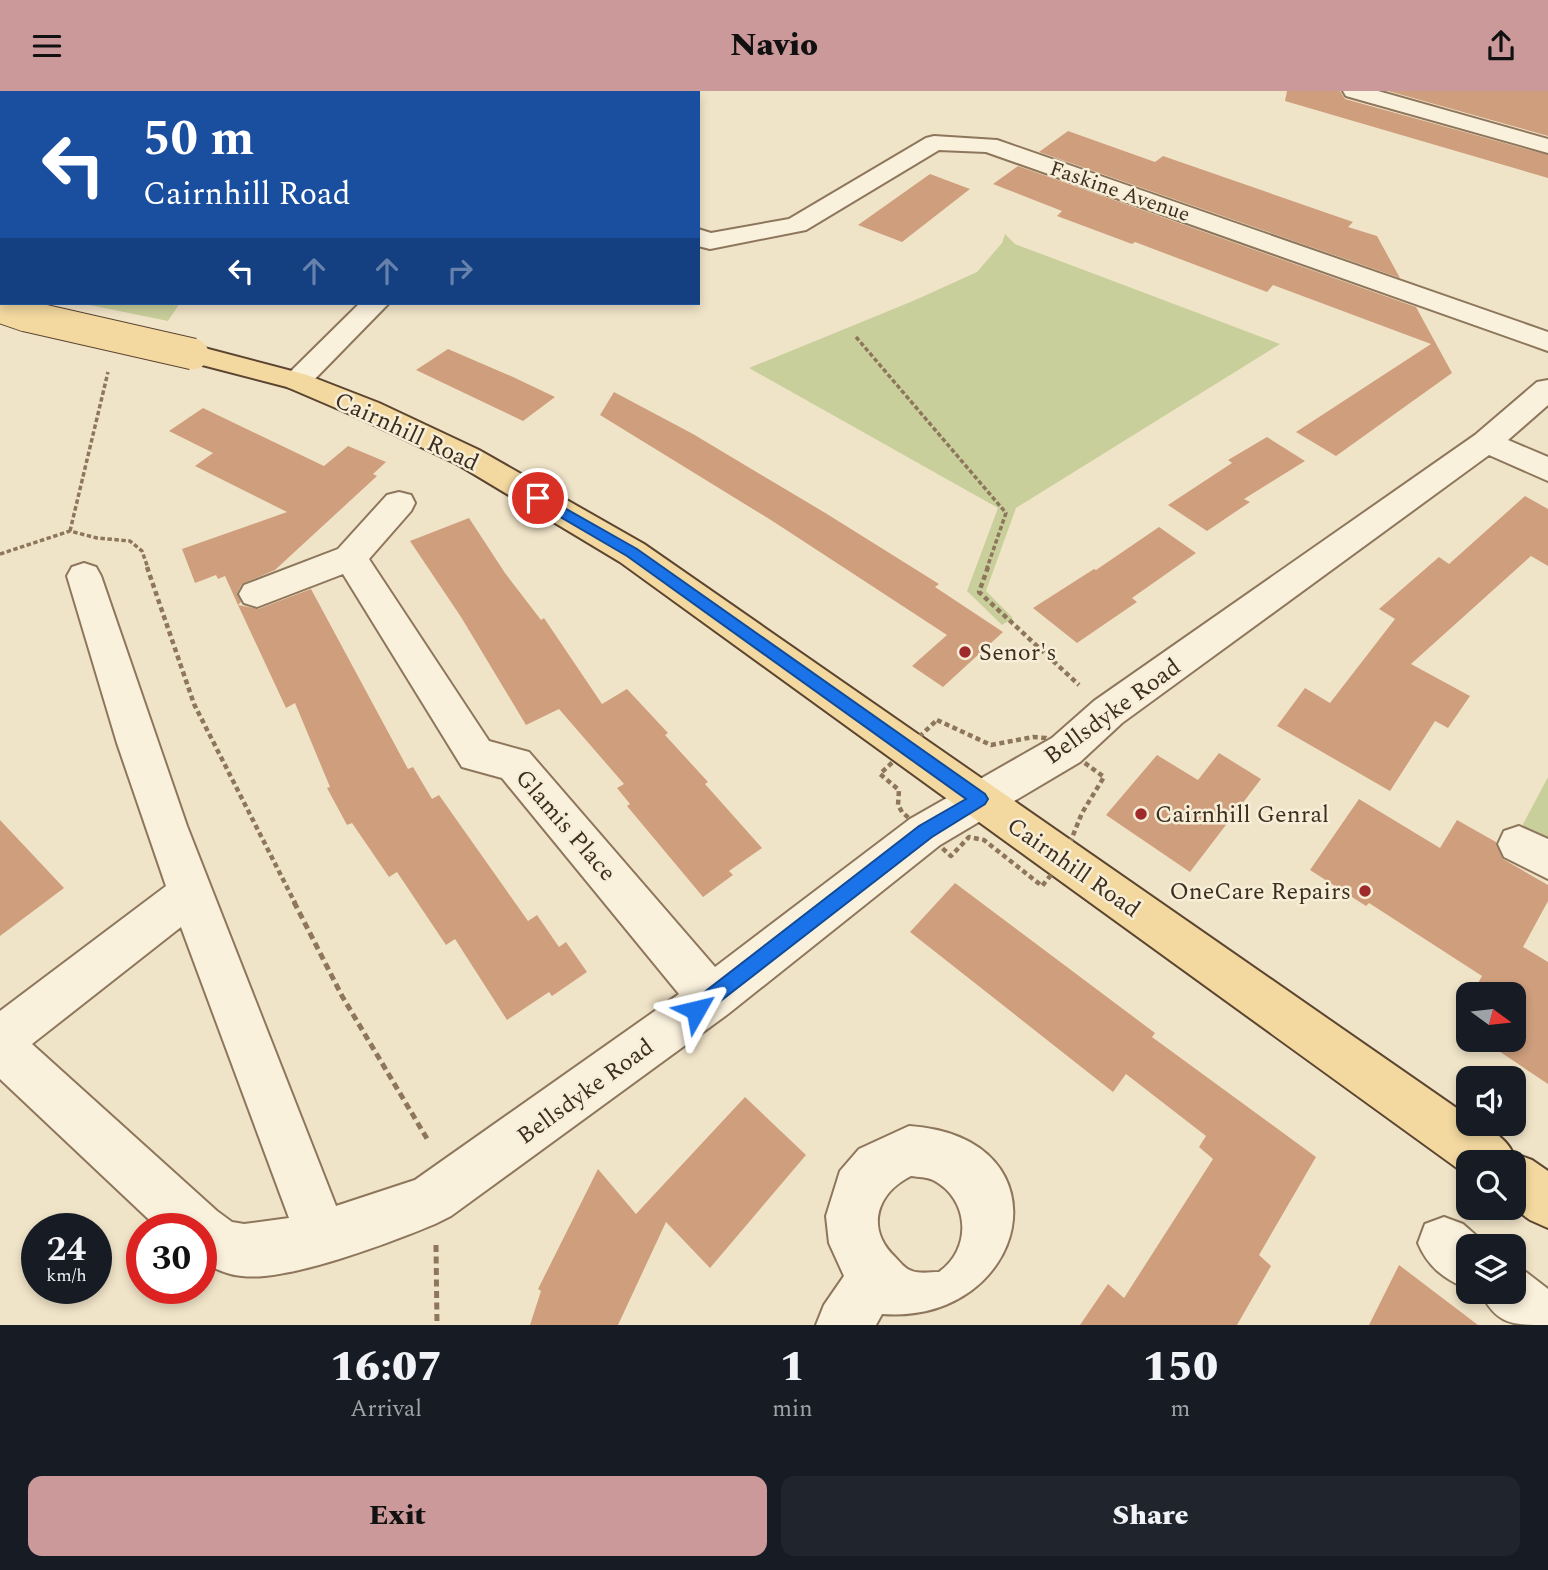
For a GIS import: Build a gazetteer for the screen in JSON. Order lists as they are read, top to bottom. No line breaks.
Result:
{"streets":{"main road":["Cairnhill Road"],"street":["Faskine Avenue","Bellsdyke Road","Glamis Place"]},"crossings":[["Cairnhill Road","Bellsdyke Road"],["Bellsdyke Road","Glamis Place"]],"places":["Senor's","Cairnhill Genral","OneCare Repairs"],"north":"right","page":{"header":"Navio","turn":["50 m","Cairnhill Road"],"speed":"24 km/h","limit":"30","eta":["16:07","Arrival","1","min","150","m"],"buttons":["Exit","Share"]}}
